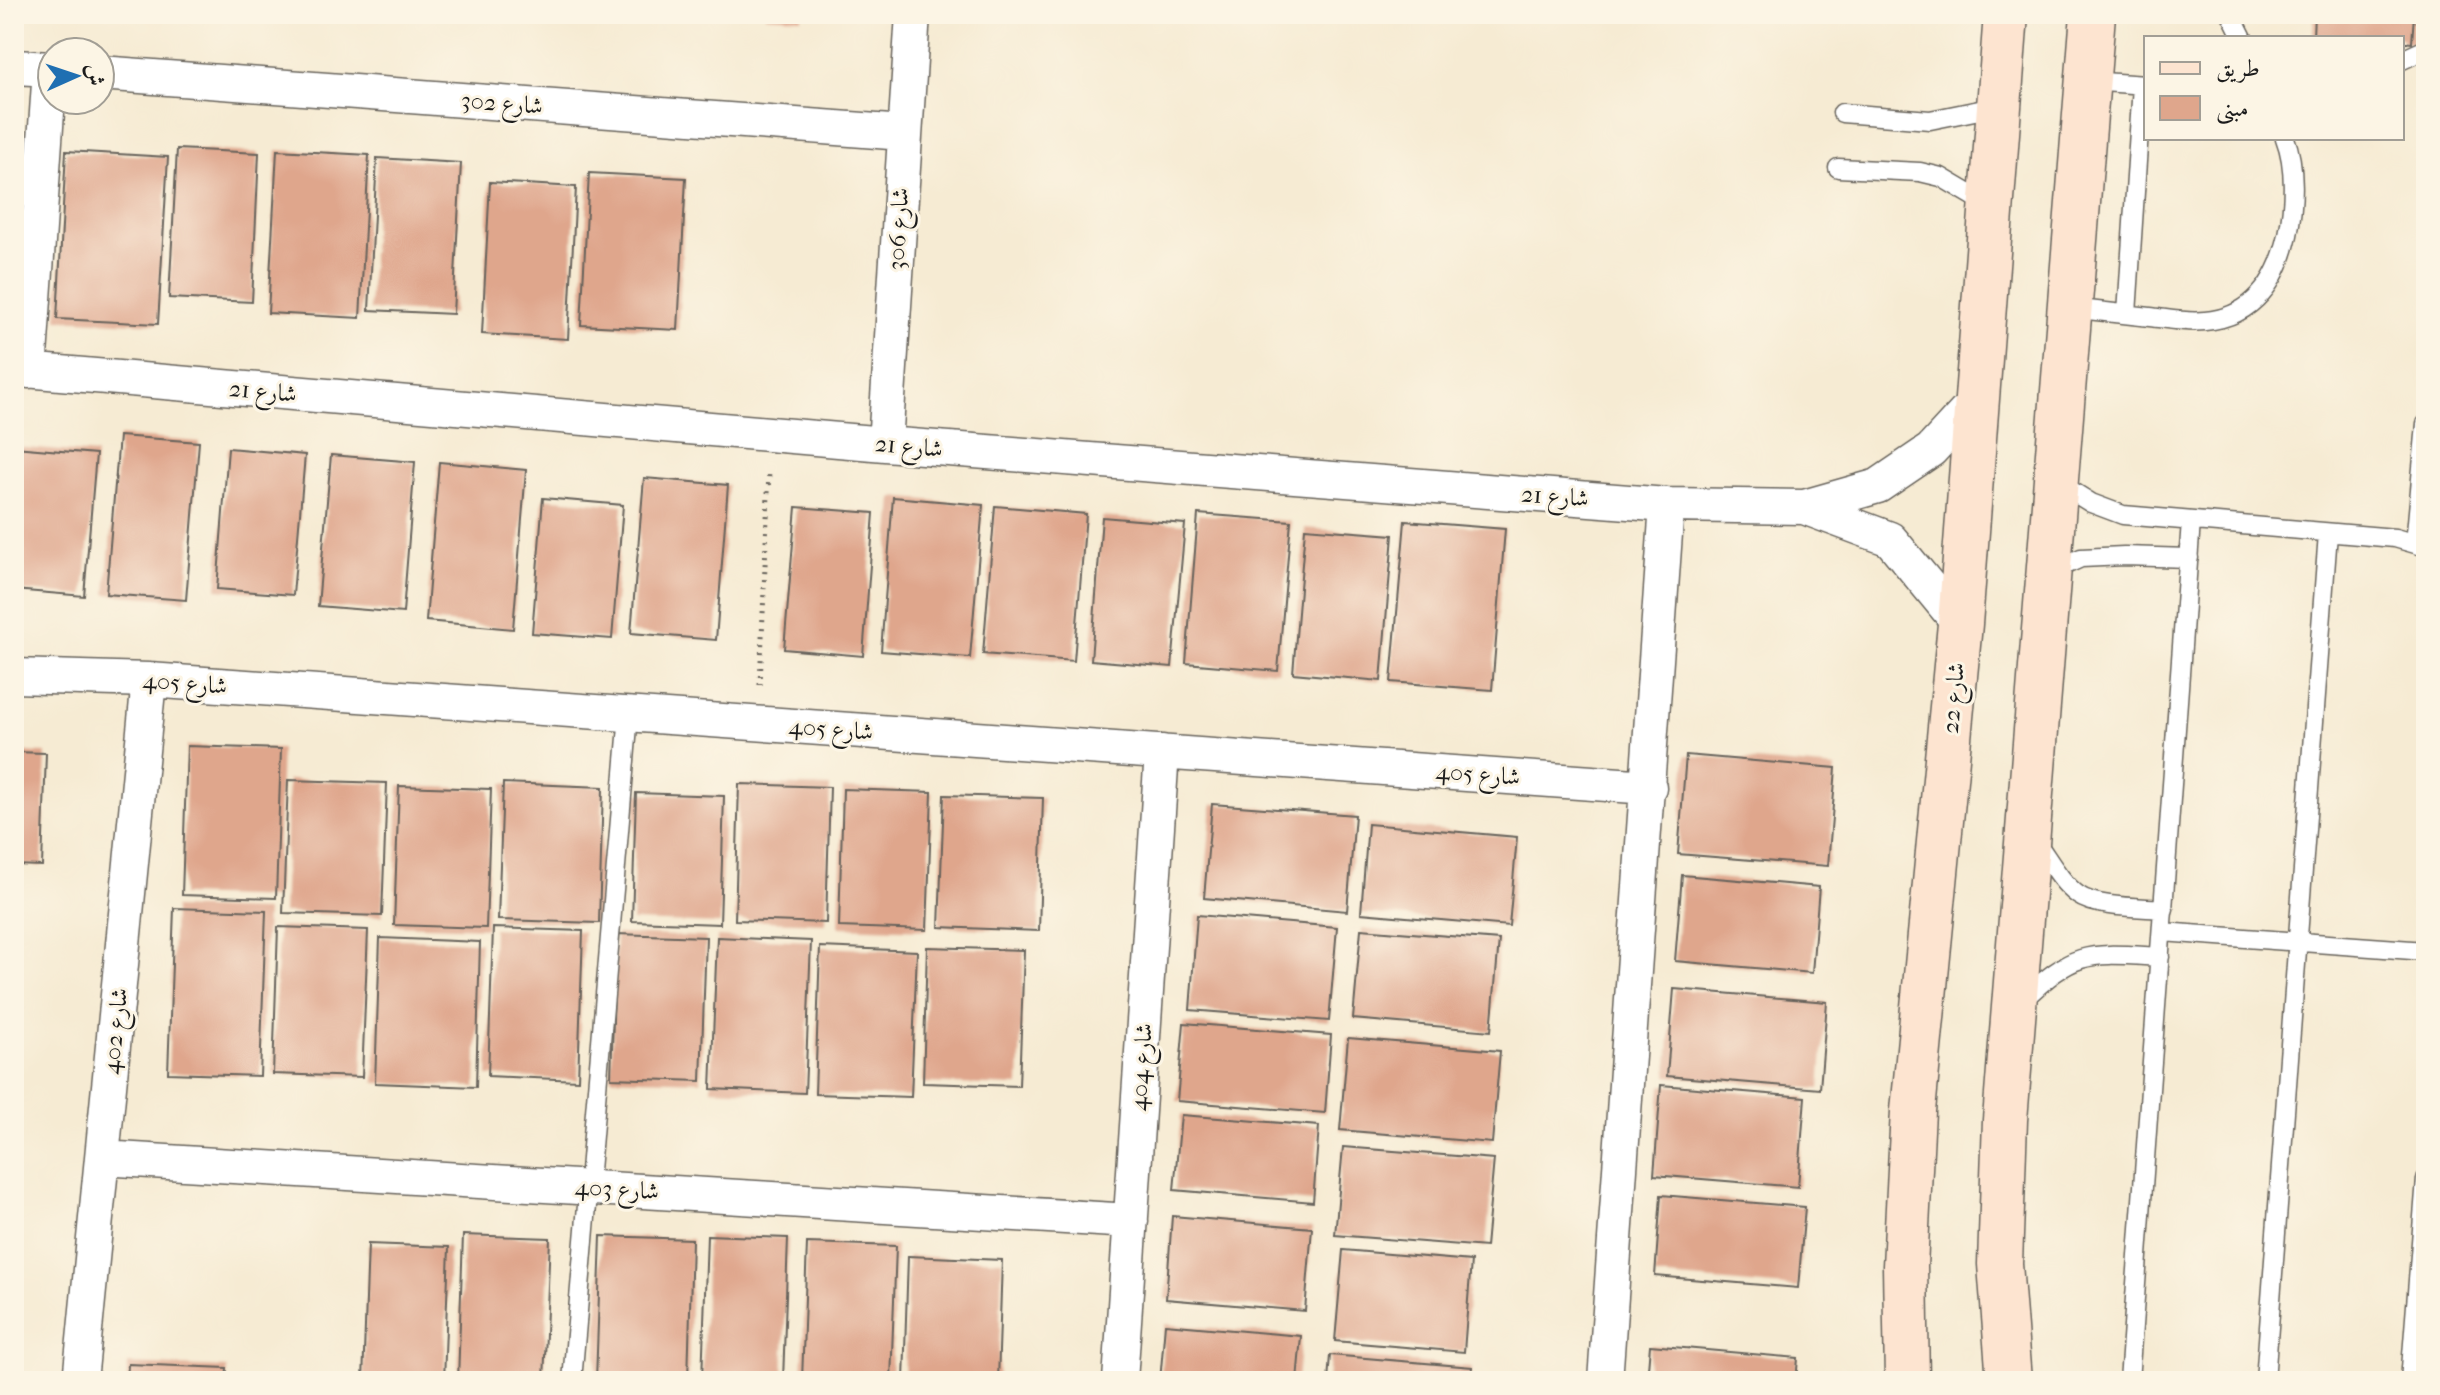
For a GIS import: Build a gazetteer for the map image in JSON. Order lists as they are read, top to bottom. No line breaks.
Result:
{"streets":{"street":["شارع 302","شارع 306","شارع 21","شارع 405","شارع 22","شارع 402","شارع 404","شارع 403"]},"crossings":[["شارع 302","شارع 306"],["شارع 306","شارع 21"],["شارع 21","شارع 22"],["شارع 405","شارع 402"],["شارع 405","شارع 404"],["شارع 402","شارع 403"],["شارع 404","شارع 403"]],"legend":["طريق","مبنى"],"north":"right"}
